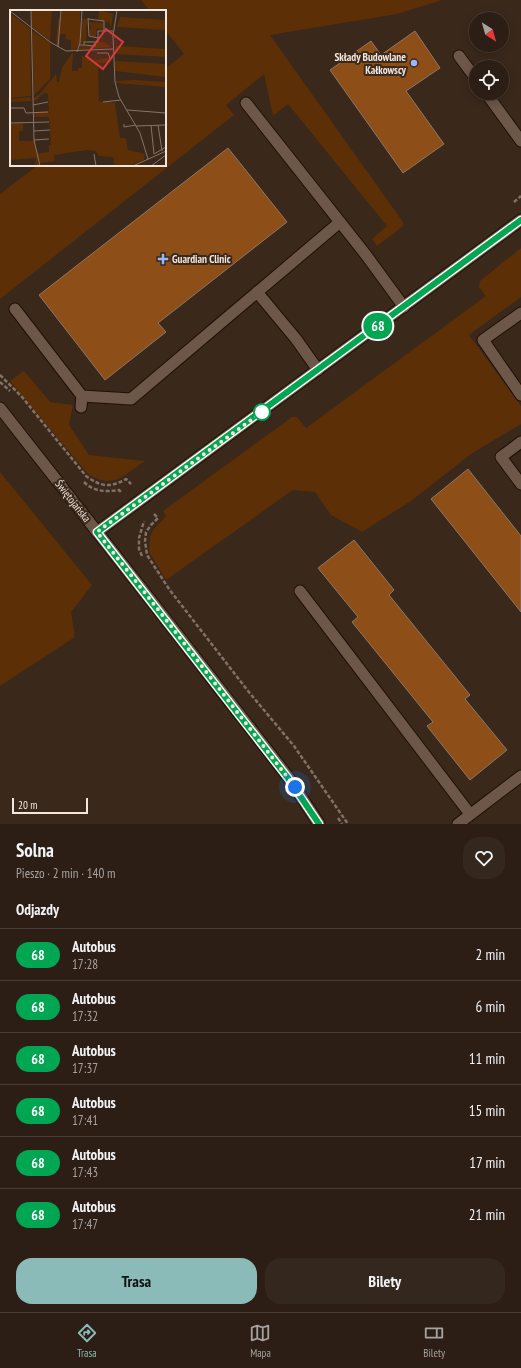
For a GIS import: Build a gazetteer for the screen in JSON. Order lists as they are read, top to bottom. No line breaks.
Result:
{"streets":{"street":["Świętojańska"]},"places":{"other":["Składy Budowlane Kałkowscy"],"health":["Guardian Clinic"]},"lines":["bus line 68"],"scale_bar":"20 m","north":"bottom right","page":{"on_map":"68","scale":"20 m","heading":[["Solna","Pieszo · 2 min · 140 m"],"Odjazdy"],"list":[{"mark":"68","name":"Autobus","note":"17:28","value":"2 min"},{"mark":"68","name":"Autobus","note":"17:32","value":"6 min"},{"mark":"68","name":"Autobus","note":"17:37","value":"11 min"},{"mark":"68","name":"Autobus","note":"17:41","value":"15 min"},{"mark":"68","name":"Autobus","note":"17:43","value":"17 min"},{"mark":"68","name":"Autobus","note":"17:47","value":"21 min"}],"buttons":["Trasa","Bilety"],"tabs":["Trasa","Mapa","Bilety"]}}
